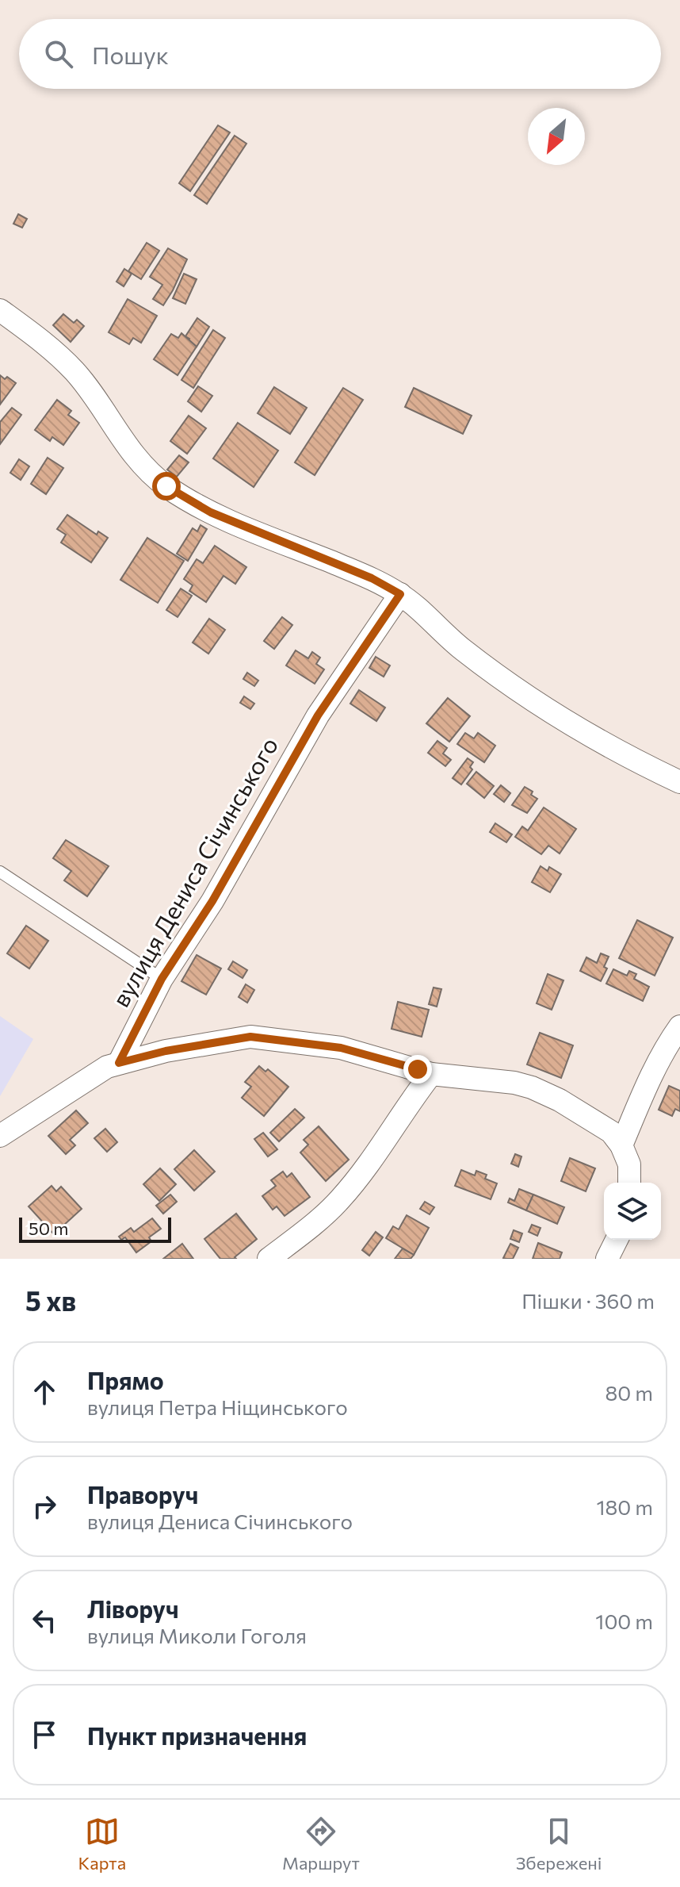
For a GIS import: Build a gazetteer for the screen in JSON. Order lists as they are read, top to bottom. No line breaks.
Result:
{"streets":{"street":["вулиця Дениса Січинського"]},"scale_bar":"50 m","north":"bottom left","page":{"search":"Пошук","scale":"50 m","heading":["5 хв","Пішки · 360 m"],"list":[["Прямо","вулиця Петра Ніщинського","80 m"],["Праворуч","вулиця Дениса Січинського","180 m"],["Ліворуч","вулиця Миколи Гоголя","100 m"],"Пункт призначення"],"nav":["Карта","Маршрут","Збережені"]}}
